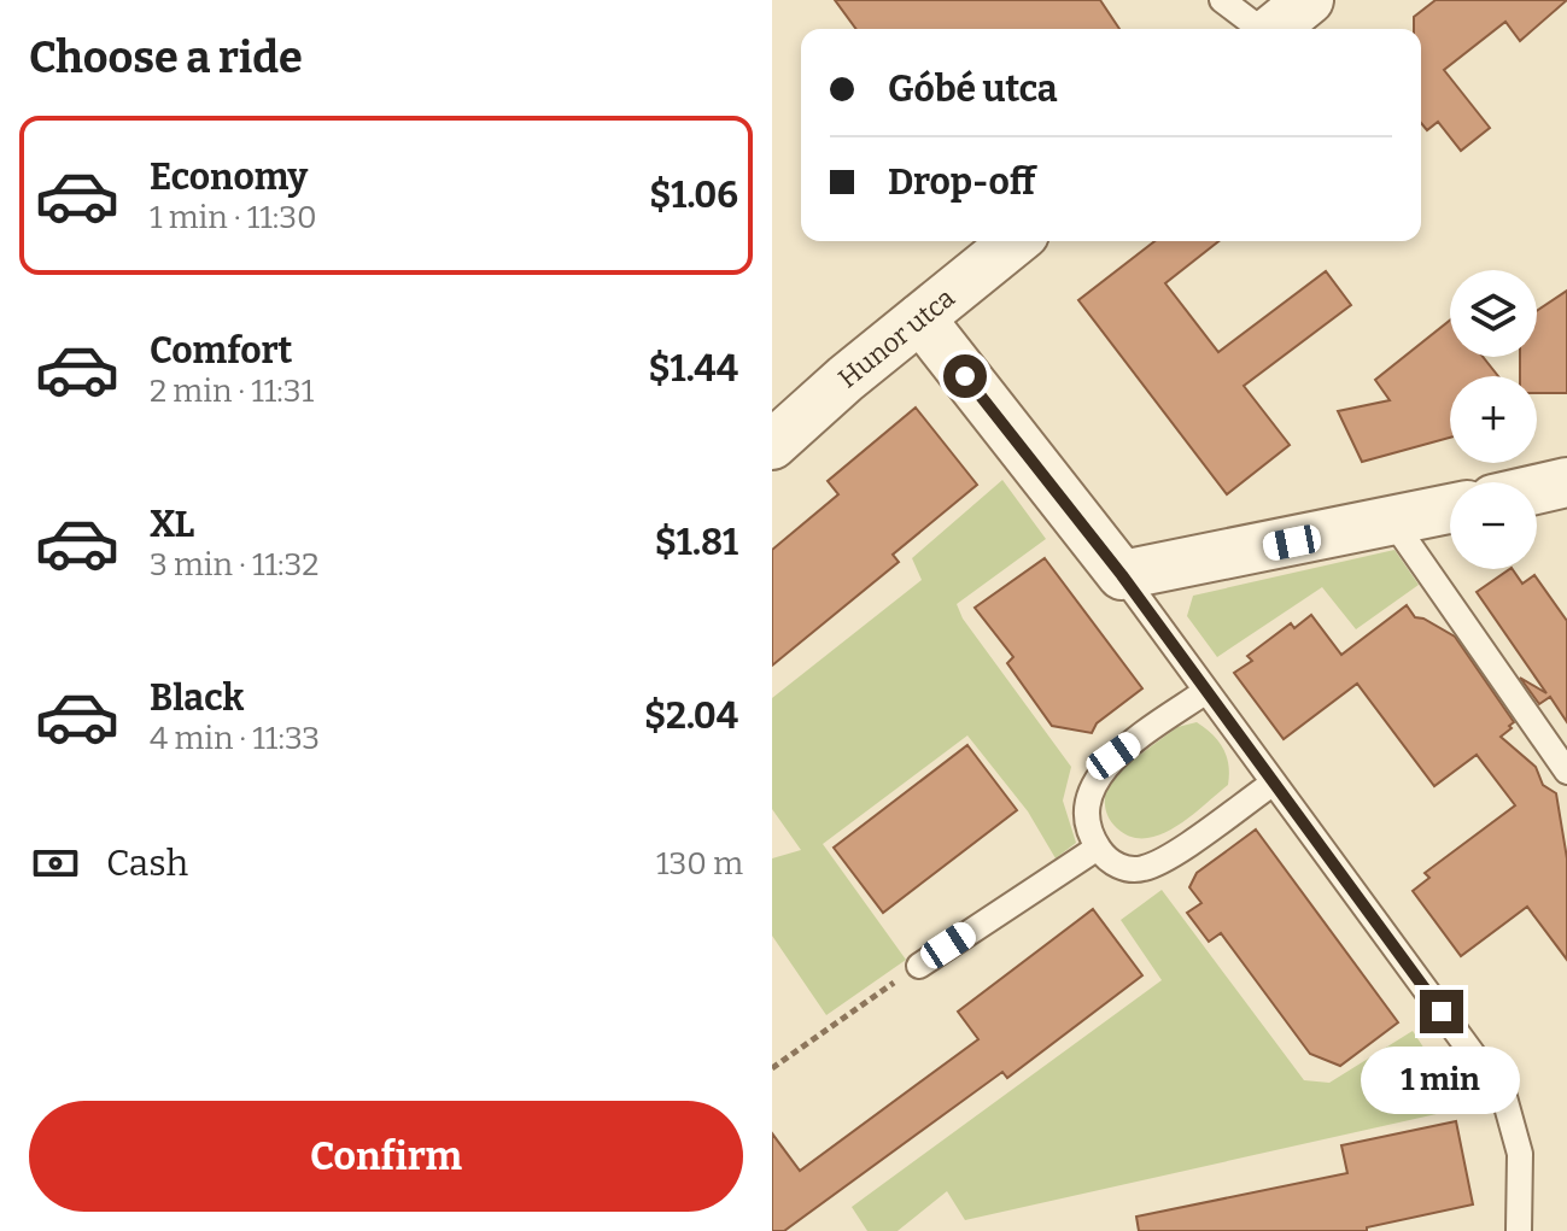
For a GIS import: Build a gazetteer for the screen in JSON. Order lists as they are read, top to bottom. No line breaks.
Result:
{"streets":{"street":["Hunor utca"]},"page":{"heading":"Choose a ride","banner":["Góbé utca","Drop-off"],"list":[{"name":"Economy","note":"1 min · 11:30","value":"$1.06"},{"name":"Comfort","note":"2 min · 11:31","value":"$1.44"},{"name":"XL","note":"3 min · 11:32","value":"$1.81"},{"name":"Black","note":"4 min · 11:33","value":"$2.04"}],"map_buttons":["+","−"],"pay":["Cash","130 m"],"bubble":"1 min","buttons":"Confirm"}}
